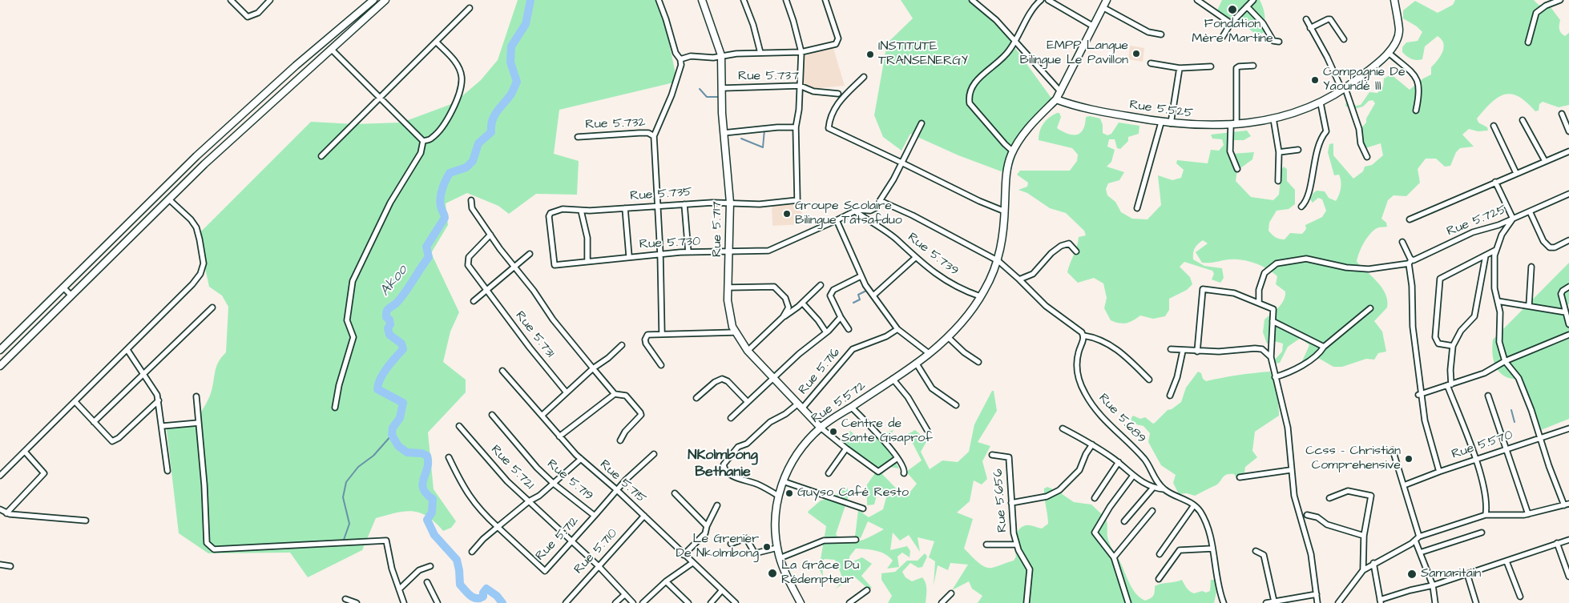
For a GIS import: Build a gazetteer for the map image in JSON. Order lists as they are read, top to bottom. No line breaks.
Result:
{"streets":{"street":["Rue 5.737","Rue 5.525","Rue 5.732","Rue 5.735","Rue 5.725","Rue 5.717","Rue 5.730","Rue 5.739","Rue 5.731","Rue 5.716","Rue 5.572","Rue 5.689","Rue 5.570","Rue 5.721","Rue 5.719","Rue 5.715","Rue 5.656","Rue 5.712","Rue 5.710"]},"crossings":[["Rue 5.737","Rue 5.717"],["Rue 5.732","Rue 5.735"],["Rue 5.732","Rue 5.730"],["Rue 5.735","Rue 5.717"],["Rue 5.735","Rue 5.730"],["Rue 5.717","Rue 5.730"],["Rue 5.717","Rue 5.716"],["Rue 5.717","Rue 5.572"],["Rue 5.730","Rue 5.739"],["Rue 5.739","Rue 5.572"],["Rue 5.716","Rue 5.572"],["Rue 5.721","Rue 5.719"],["Rue 5.721","Rue 5.715"],["Rue 5.719","Rue 5.715"],["Rue 5.719","Rue 5.712"],["Rue 5.715","Rue 5.710"]],"districts":["NKolmbong Bethanie"],"water":["Akoo"],"places":["Fondation Mère Martine","EMPP Langue Bilingue Le Pavillon","INSTITUTE TRANSENERGY","Compagnie De Yaoundé lll","Groupe Scolaire Bilingue Tatsafduo","Centre de Sante Gisaprof","Ccss - Christian Comprehensive","Guyso Café Resto","Le Grenier De Nkolmbong","La Grâce Du Rédempteur","Samaritain"]}
